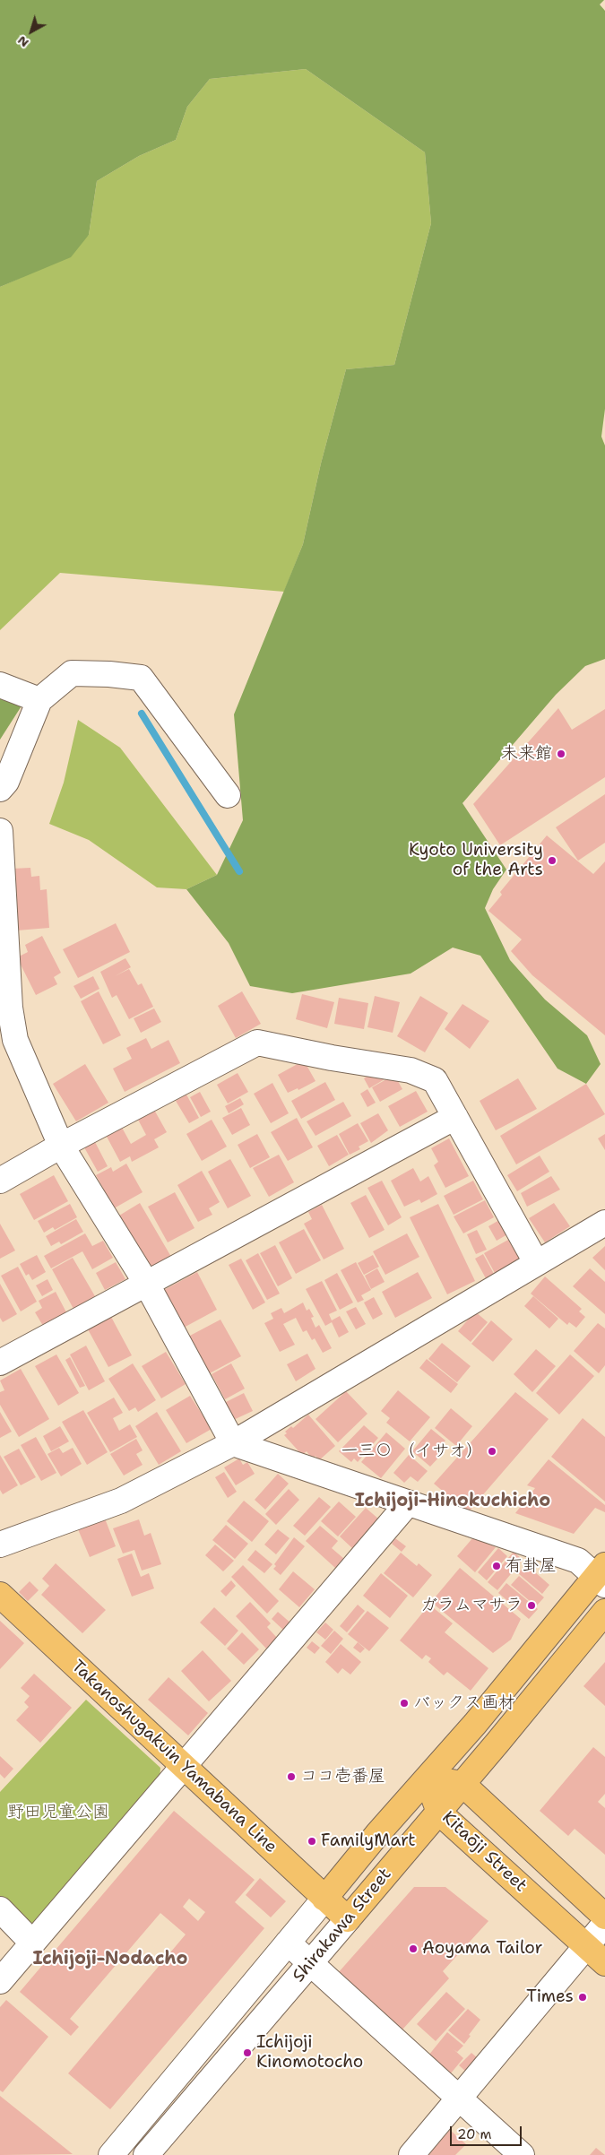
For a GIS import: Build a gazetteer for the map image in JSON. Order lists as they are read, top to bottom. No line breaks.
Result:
{"streets":{"main road":["Takanoshugakuin Yamabana Line","Kitaōji Street","Shirakawa Street"]},"crossings":[["Takanoshugakuin Yamabana Line","Shirakawa Street"],["Kitaōji Street","Shirakawa Street"]],"districts":["Ichijoji-Hinokuchicho","Ichijoji-Nodacho"],"parks":["野田児童公園"],"places":["未来館","Kyoto University of the Arts","一三〇 （イサオ）","有卦屋","ガラムマサラ","バックス画材","ココ壱番屋","FamilyMart","Aoyama Tailor","Times","Ichijoji Kinomotocho"],"scale_bar":"20 m","north":"bottom left"}
